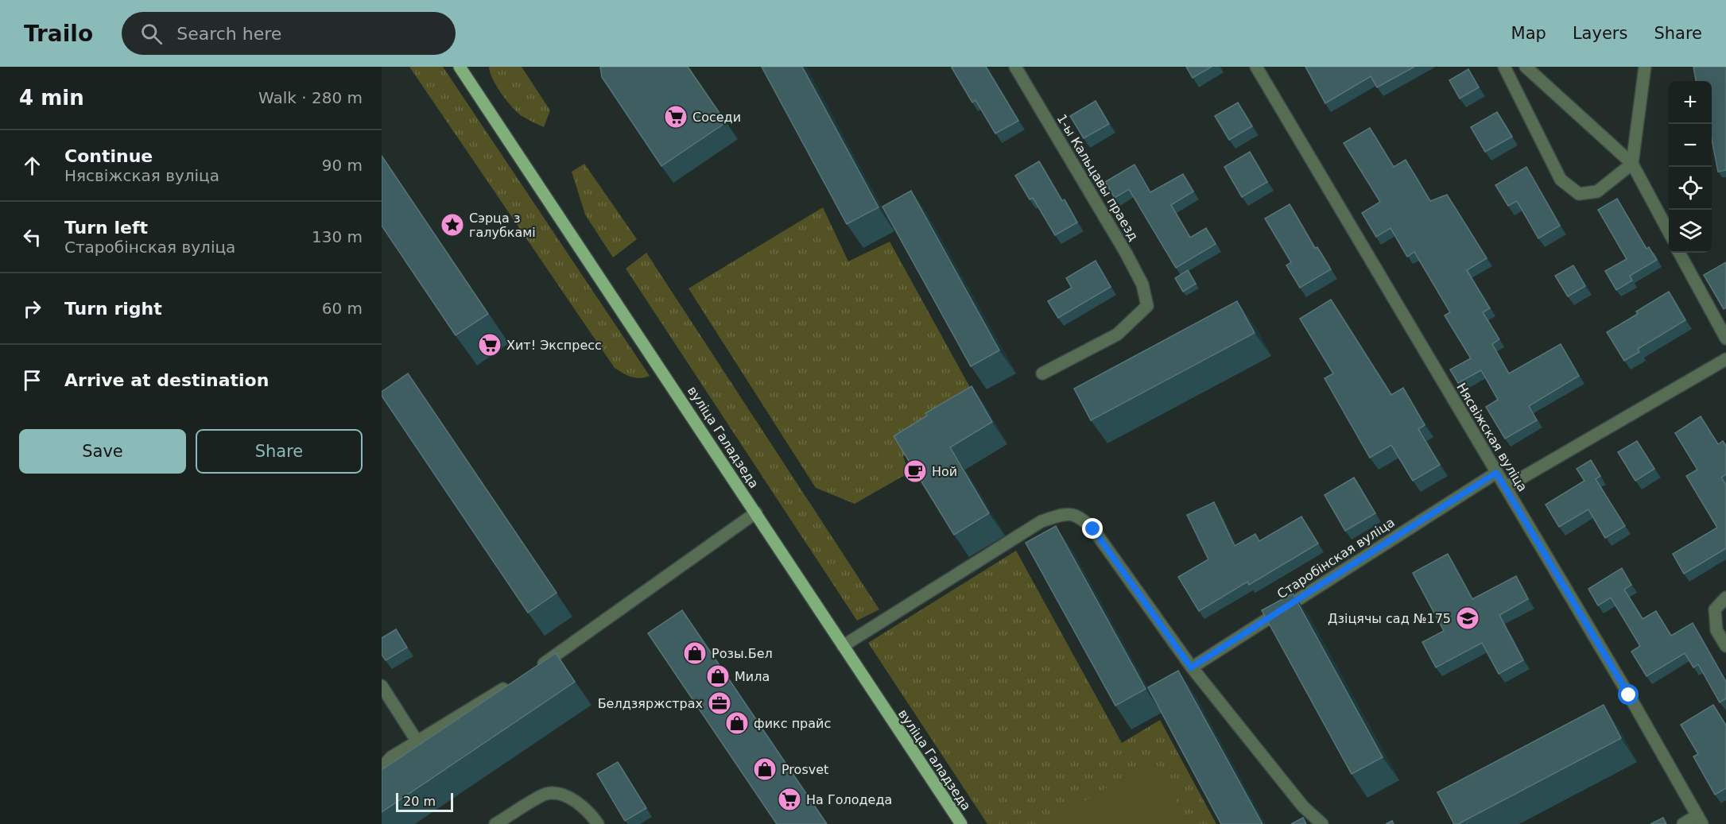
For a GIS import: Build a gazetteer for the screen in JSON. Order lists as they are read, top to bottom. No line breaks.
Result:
{"streets":{"main road":["вуліца Галадзеда"],"street":["1-ы Кальцавы праезд","Нясвіжская вуліца","Старобінская вуліца"]},"crossings":[["Нясвіжская вуліца","Старобінская вуліца"]],"places":{"supermarket":["Соседи","Хит! Экспресс","На Голодеда"],"place":["Сэрца з галубкамі"],"cafe":["Ной"],"school or university":["Дзіцячы сад №175"],"shop":["Розы.Бел","Мила","фикс прайс","Prosvet"],"office":["Белдзяржстрах"]},"scale_bar":"20 m","page":{"header":"Trailo","search":"Search here","nav":["Map","Layers","Share"],"heading":["4 min","Walk · 280 m"],"map_buttons":["+","−"],"list":[["Continue","Нясвіжская вуліца","90 m"],["Turn left","Старобінская вуліца","130 m"],["Turn right","60 m"],"Arrive at destination"],"buttons":["Save","Share"],"scale":"20 m"}}
